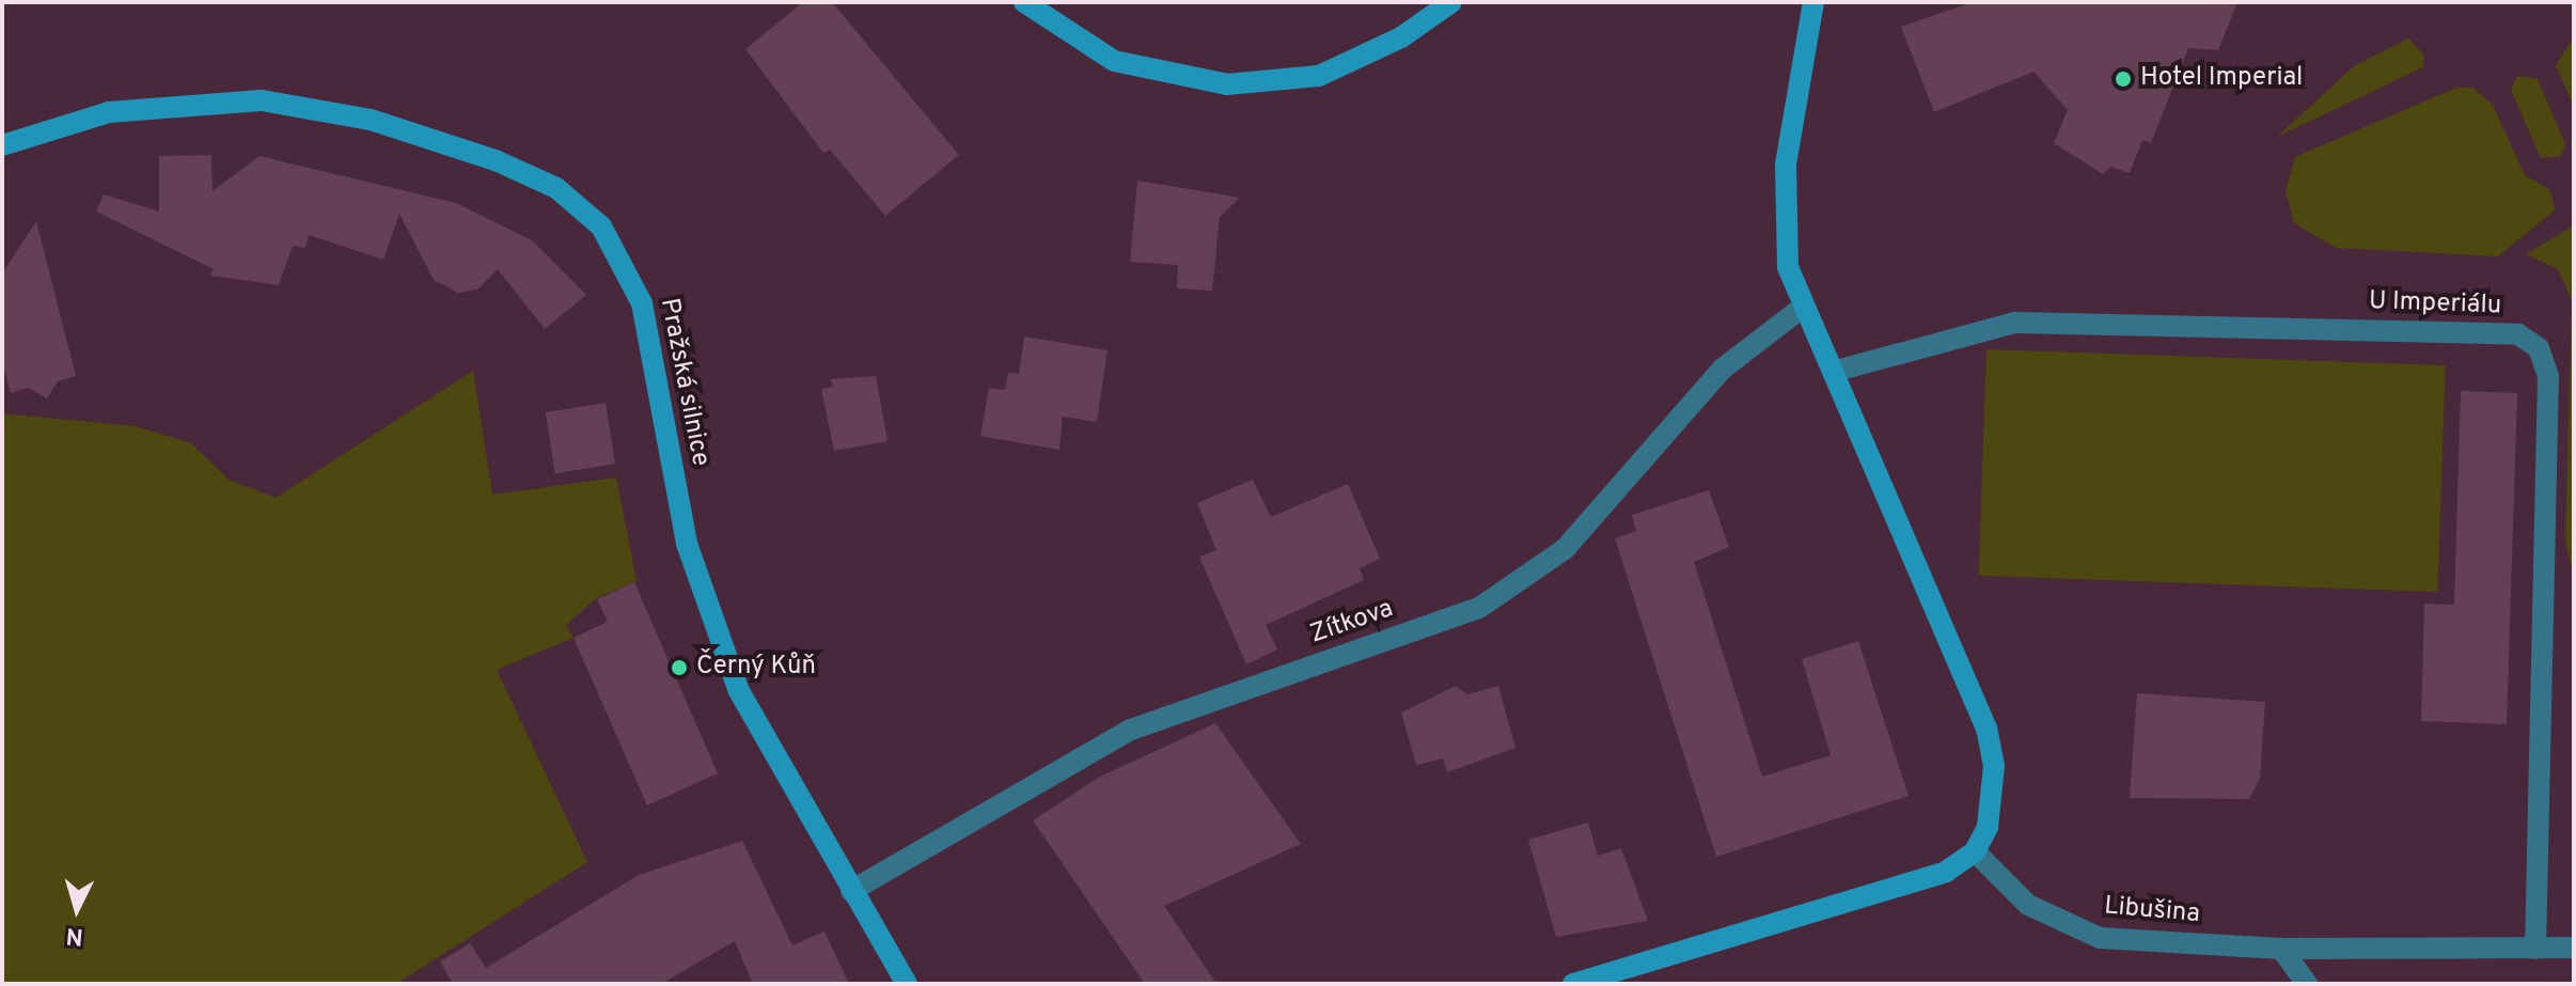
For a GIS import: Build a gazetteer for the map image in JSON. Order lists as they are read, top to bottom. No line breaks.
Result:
{"streets":{"street":["U Imperiálu","Pražská silnice","Zítkova","Libušina"]},"crossings":[["U Imperiálu","Libušina"],["Pražská silnice","Zítkova"]],"places":["Hotel Imperial","Černý Kůň"],"north":"bottom"}
